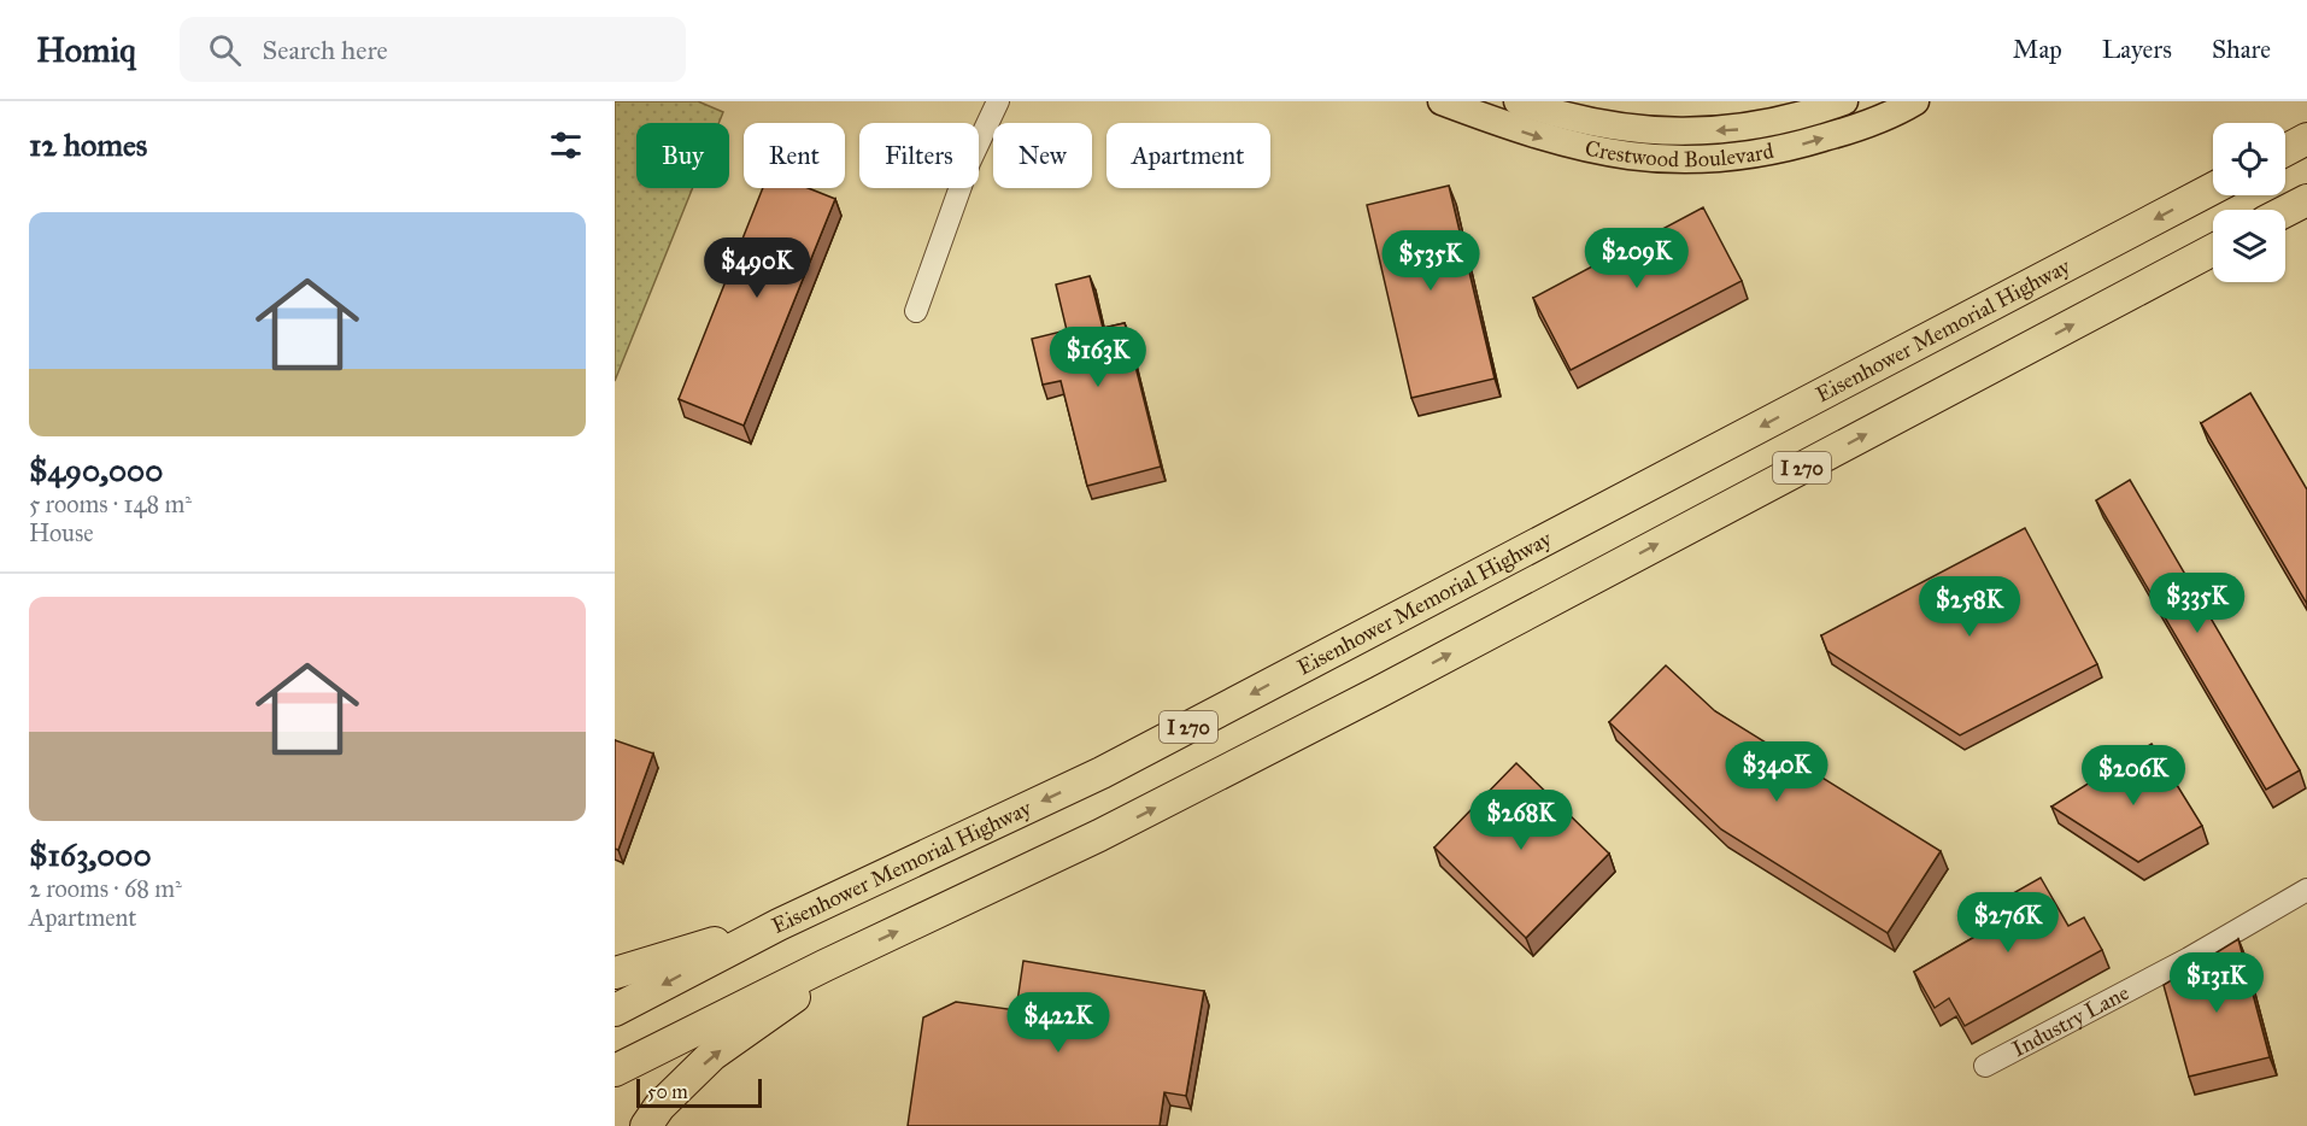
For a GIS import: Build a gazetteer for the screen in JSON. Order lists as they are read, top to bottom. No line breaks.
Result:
{"streets":{"highway":["Eisenhower Memorial Highway","I 270"],"main road":["Crestwood Boulevard"],"street":["Industry Lane"]},"scale_bar":"50 m","page":{"header":"Homiq","search":"Search here","nav":["Map","Layers","Share"],"heading":"12 homes","chip":["Buy","Rent","Filters","New","Apartment"],"list":[{"name":"$490,000","note":"5 rooms · 148 m² · House"},{"name":"$163,000","note":"2 rooms · 68 m² · Apartment"}],"price":["$209K","$535K","$490K","$163K","$335K","$258K","$340K","$206K","$268K","$276K","$131K","$422K"],"scale":"50 m"}}
